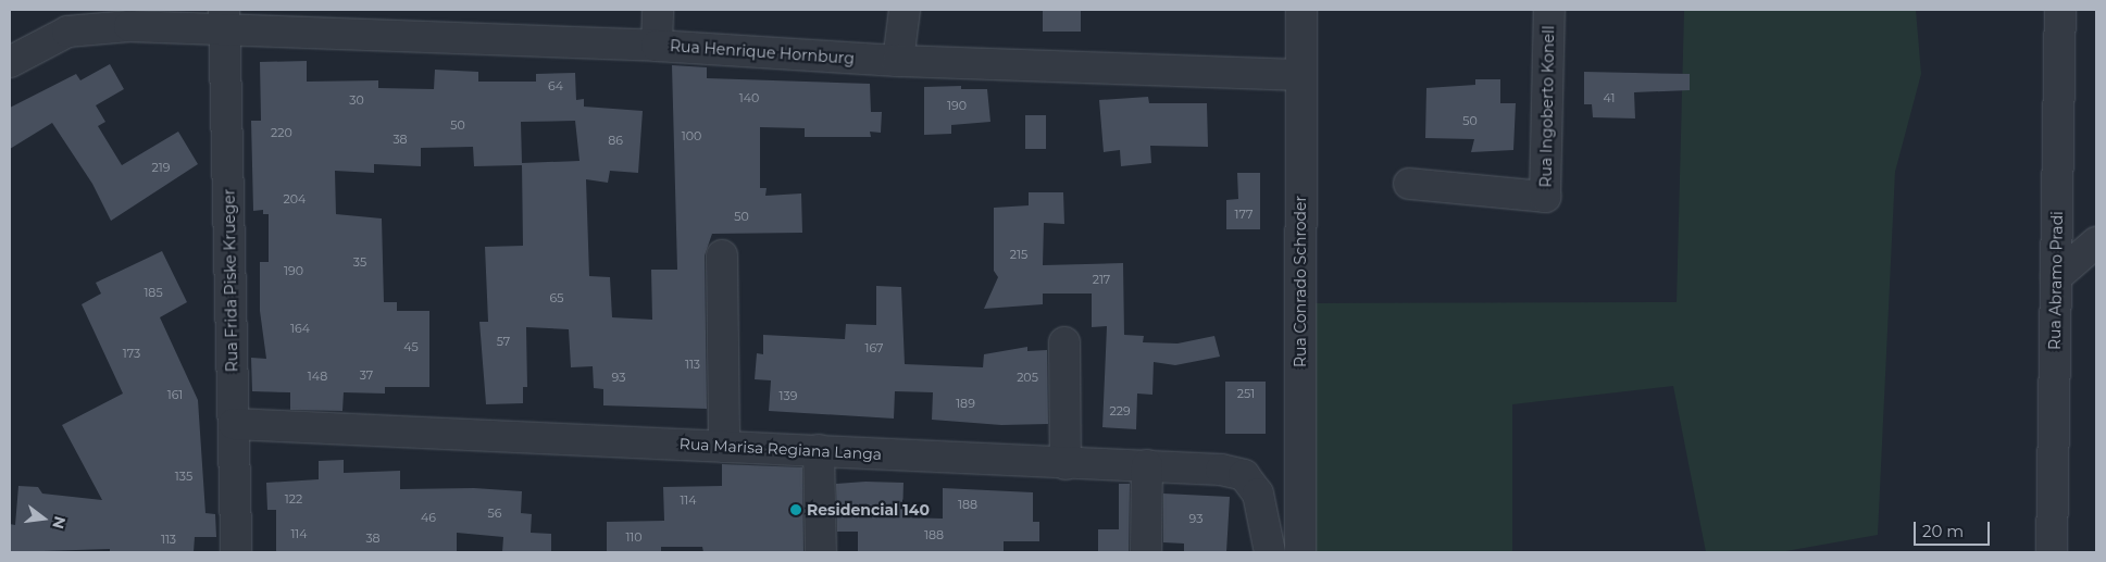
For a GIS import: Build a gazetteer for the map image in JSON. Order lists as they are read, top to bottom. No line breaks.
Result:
{"streets":{"street":["Rua Henrique Hornburg","Rua Ingoberto Konell","Rua Frida Piske Krueger","Rua Abramo Pradi","Rua Conrado Schroder","Rua Marisa Regiana Langa"]},"crossings":[["Rua Henrique Hornburg","Rua Frida Piske Krueger"],["Rua Henrique Hornburg","Rua Conrado Schroder"],["Rua Frida Piske Krueger","Rua Marisa Regiana Langa"]],"places":["Residencial 140"],"house_numbers":["64","140","41","30","190","50","50","220","100","38","86","219","204","177","50","215","35","190","217","185","65","164","57","45","167","173","113","37","148","93","205","251","161","139","189","229","135","122","114","188","56","46","93","114","188","110","38","113"],"scale_bar":"20 m","north":"right"}
